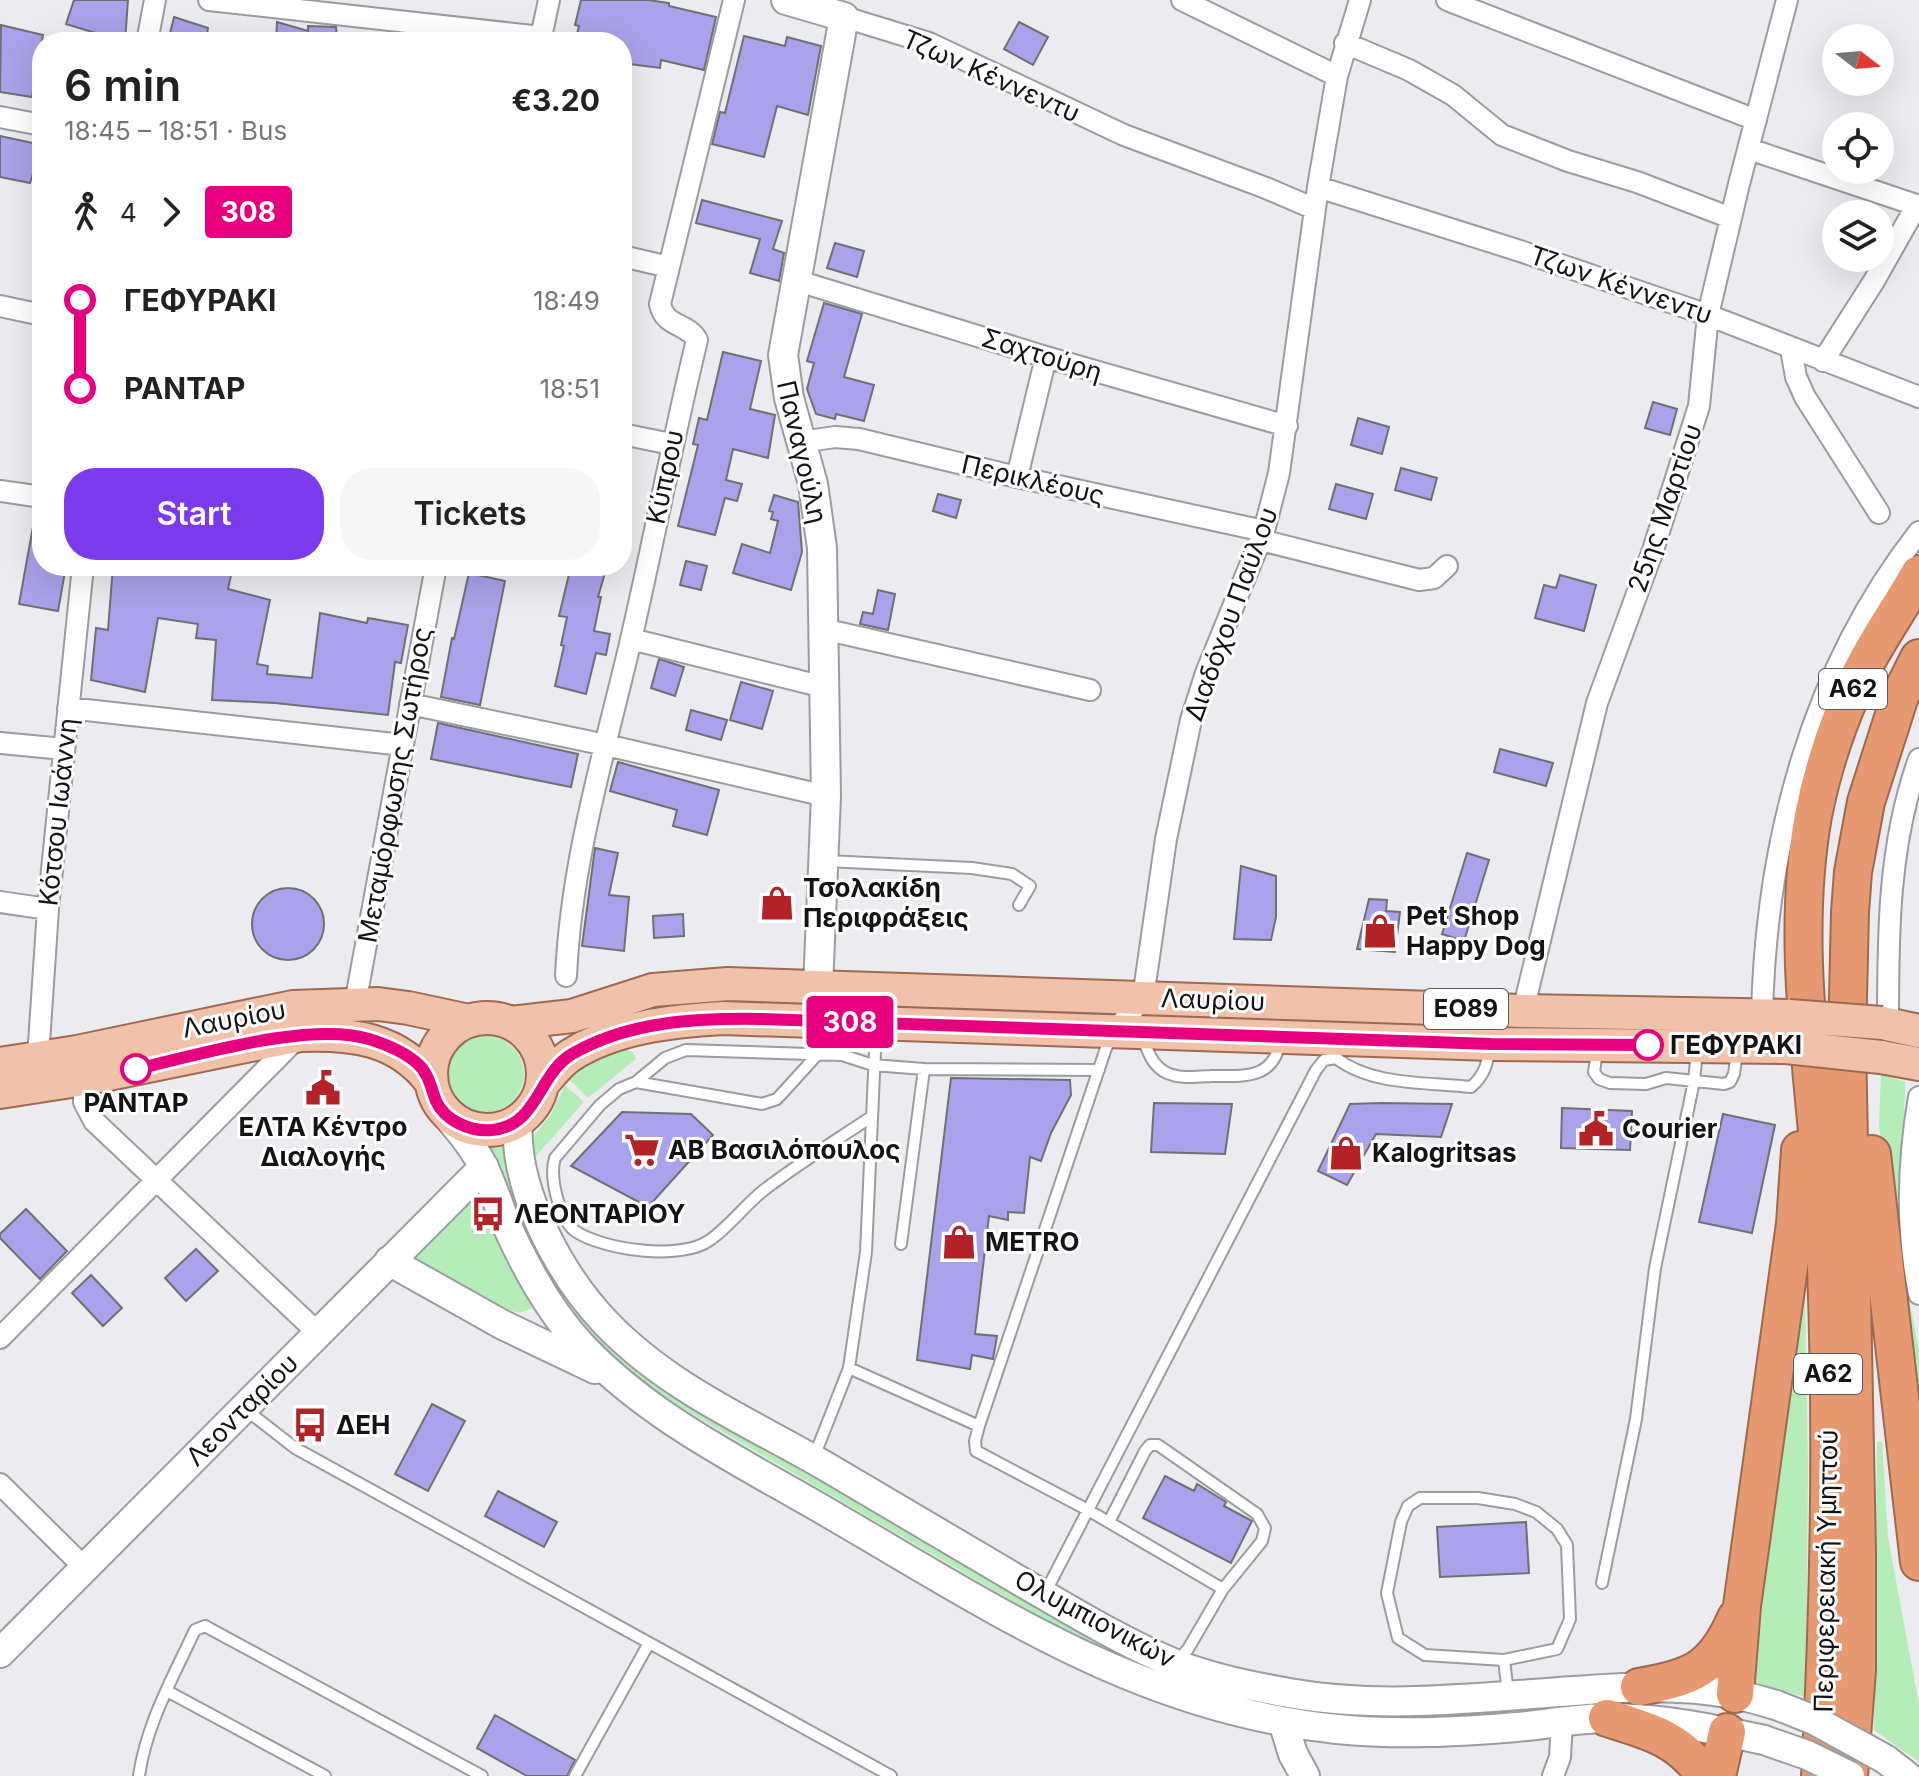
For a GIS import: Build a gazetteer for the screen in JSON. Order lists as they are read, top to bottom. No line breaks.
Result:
{"streets":{"highway":["Α62","Περιφερειακή Υμηττού"],"main road":["Παναγούλη","Λαυρίου","ΕΟ89","Λεονταρίου","Ολυμπιονικών"],"street":["Τζων Κέννεντυ","Σαχτούρη","Κύπρου","Περικλέους","25ης Μαρτίου","Διαδόχου Παύλου","Μεταμόρφωσης Σωτήρος","Κότσου Ιωάννη"]},"crossings":[["Τζων Κέννεντυ","Παναγούλη"],["Τζων Κέννεντυ","25ης Μαρτίου"],["Τζων Κέννεντυ","Διαδόχου Παύλου"],["Σαχτούρη","Παναγούλη"],["Σαχτούρη","Διαδόχου Παύλου"],["Παναγούλη","Περικλέους"],["Παναγούλη","Λαυρίου"],["Περικλέους","Διαδόχου Παύλου"],["25ης Μαρτίου","Λαυρίου"],["Διαδόχου Παύλου","Λαυρίου"],["Μεταμόρφωσης Σωτήρος","Λαυρίου"],["Κότσου Ιωάννη","Λαυρίου"],["Λαυρίου","Ολυμπιονικών"],["Λεονταρίου","Ολυμπιονικών"],["Περιφερειακή Υμηττού","Ολυμπιονικών"]],"places":{"shop":["Τσολακίδη Περιφράξεις","Pet Shop Happy Dog","Kalogritsas","METRO"],"other":["ΓΕΦΥΡΑΚΙ","ΡΑΝΤΑΡ"],"public building":["ΕΛΤΑ Κέντρο Διαλογής","Courier"],"supermarket":["ΑΒ Βασιλόπουλος"],"bus stop":["ΛΕΟΝΤΑΡΙΟΥ","ΔΕΗ"]},"lines":["bus line 308"],"north":"right","page":{"on_map":"308","heading":["6 min","18:45 – 18:51 · Bus","€3.20"],"legs":["4","308"],"list":[{"name":"ΓΕΦΥΡΑΚΙ","value":"18:49"},{"name":"ΡΑΝΤΑΡ","value":"18:51"}],"buttons":["Start","Tickets"]}}
